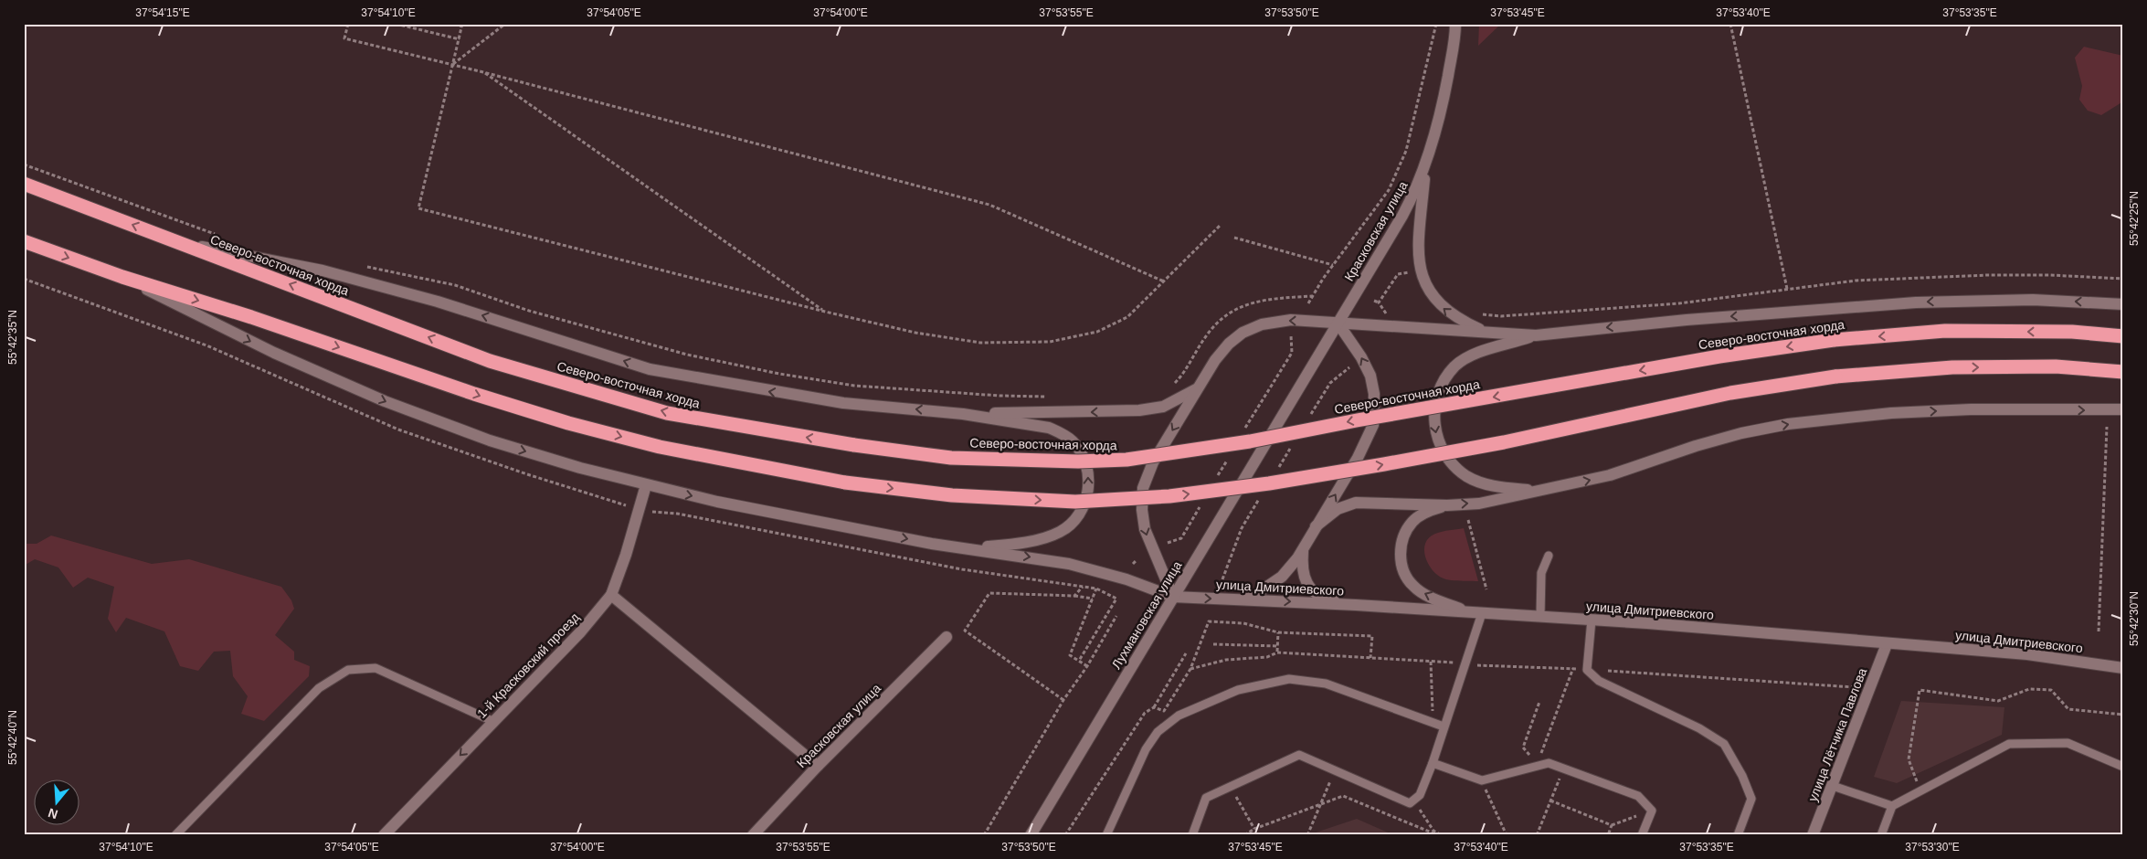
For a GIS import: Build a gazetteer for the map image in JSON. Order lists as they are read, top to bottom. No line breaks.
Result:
{"streets":{"highway":["Северо-восточная хорда"],"street":["Красковская улица","улица Дмитриевского","Лухмановская улица","1-й Красковский проезд","улица Лётчика Павлова"]},"crossings":[["Красковская улица","Лухмановская улица"],["улица Дмитриевского","Лухмановская улица"],["улица Дмитриевского","улица Лётчика Павлова"]],"one_way":["1-й Красковский проезд"],"north":"bottom","coordinates":["37°54'15\"E","37°54'10\"E","37°54'05\"E","37°54'00\"E","37°53'55\"E","37°53'50\"E","37°53'45\"E","37°53'40\"E","37°53'35\"E","55°42'25\"N","55°42'35\"N","55°42'30\"N","55°42'40\"N","37°53'30\"E"]}
